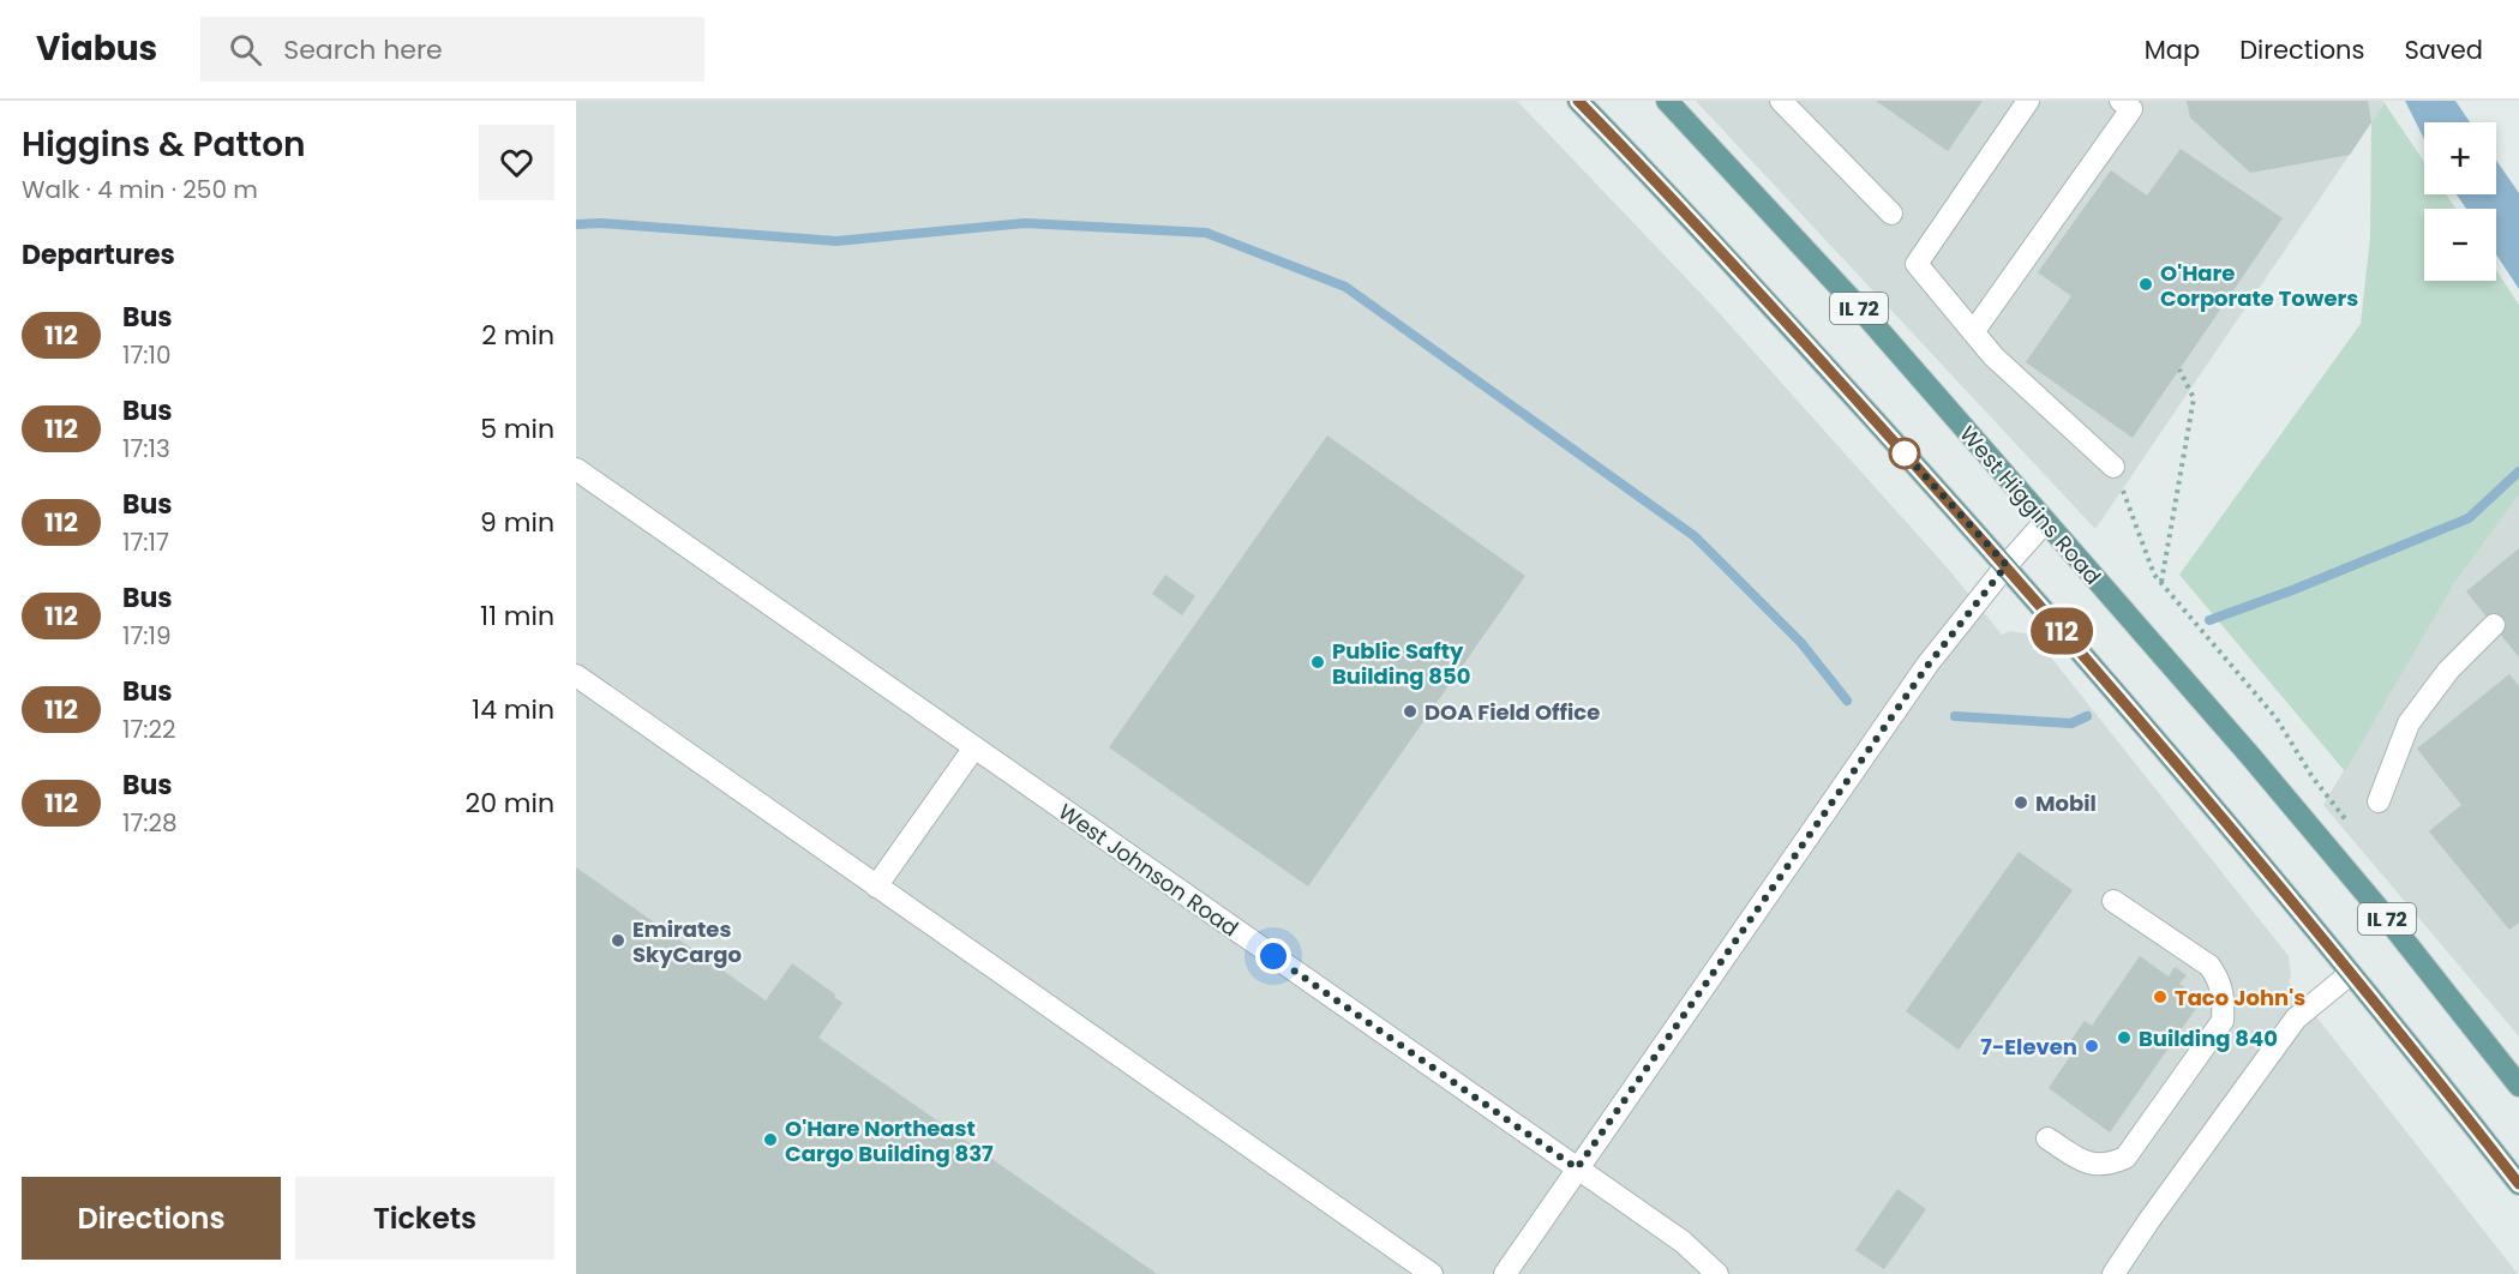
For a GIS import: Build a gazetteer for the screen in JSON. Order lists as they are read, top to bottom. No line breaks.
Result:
{"streets":{"main road":["IL 72","West Higgins Road"],"street":["West Johnson Road"]},"places":["O'Hare Corporate Towers","Public Safty Building 850","DOA Field Office","Mobil","Emirates SkyCargo","Taco John's","Building 840","7-Eleven","O'Hare Northeast Cargo Building 837"],"lines":["bus line 112"],"page":{"header":"Viabus","search":"Search here","nav":["Map","Directions","Saved"],"heading":[["Higgins & Patton","Walk · 4 min · 250 m"],"Departures"],"on_map":"112","map_buttons":["+","−"],"list":[{"mark":"112","name":"Bus","note":"17:10","value":"2 min"},{"mark":"112","name":"Bus","note":"17:13","value":"5 min"},{"mark":"112","name":"Bus","note":"17:17","value":"9 min"},{"mark":"112","name":"Bus","note":"17:19","value":"11 min"},{"mark":"112","name":"Bus","note":"17:22","value":"14 min"},{"mark":"112","name":"Bus","note":"17:28","value":"20 min"}],"buttons":["Directions","Tickets"]}}
